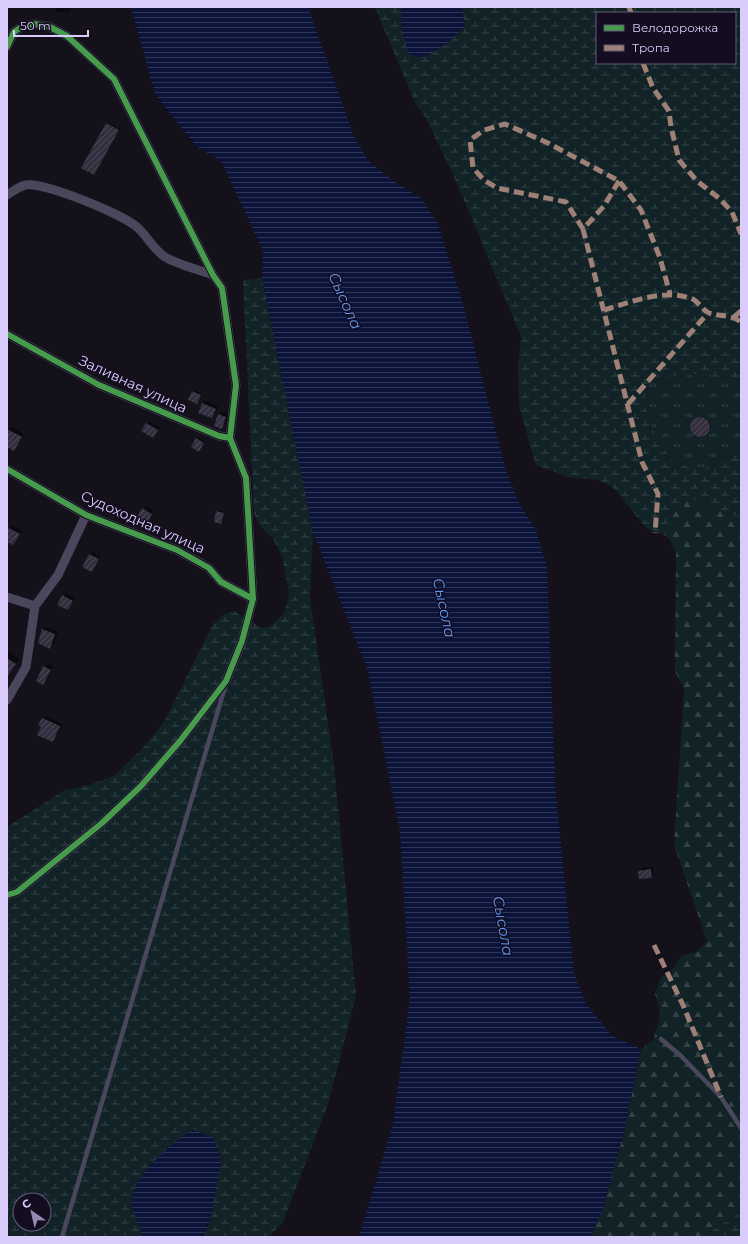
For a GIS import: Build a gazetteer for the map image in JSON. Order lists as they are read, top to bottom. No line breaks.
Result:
{"streets":{"street":["Заливная улица","Судоходная улица"]},"water":["Сысола"],"legend":["Велодорожка","Тропа"],"scale_bar":"50 m","north":"top left"}
